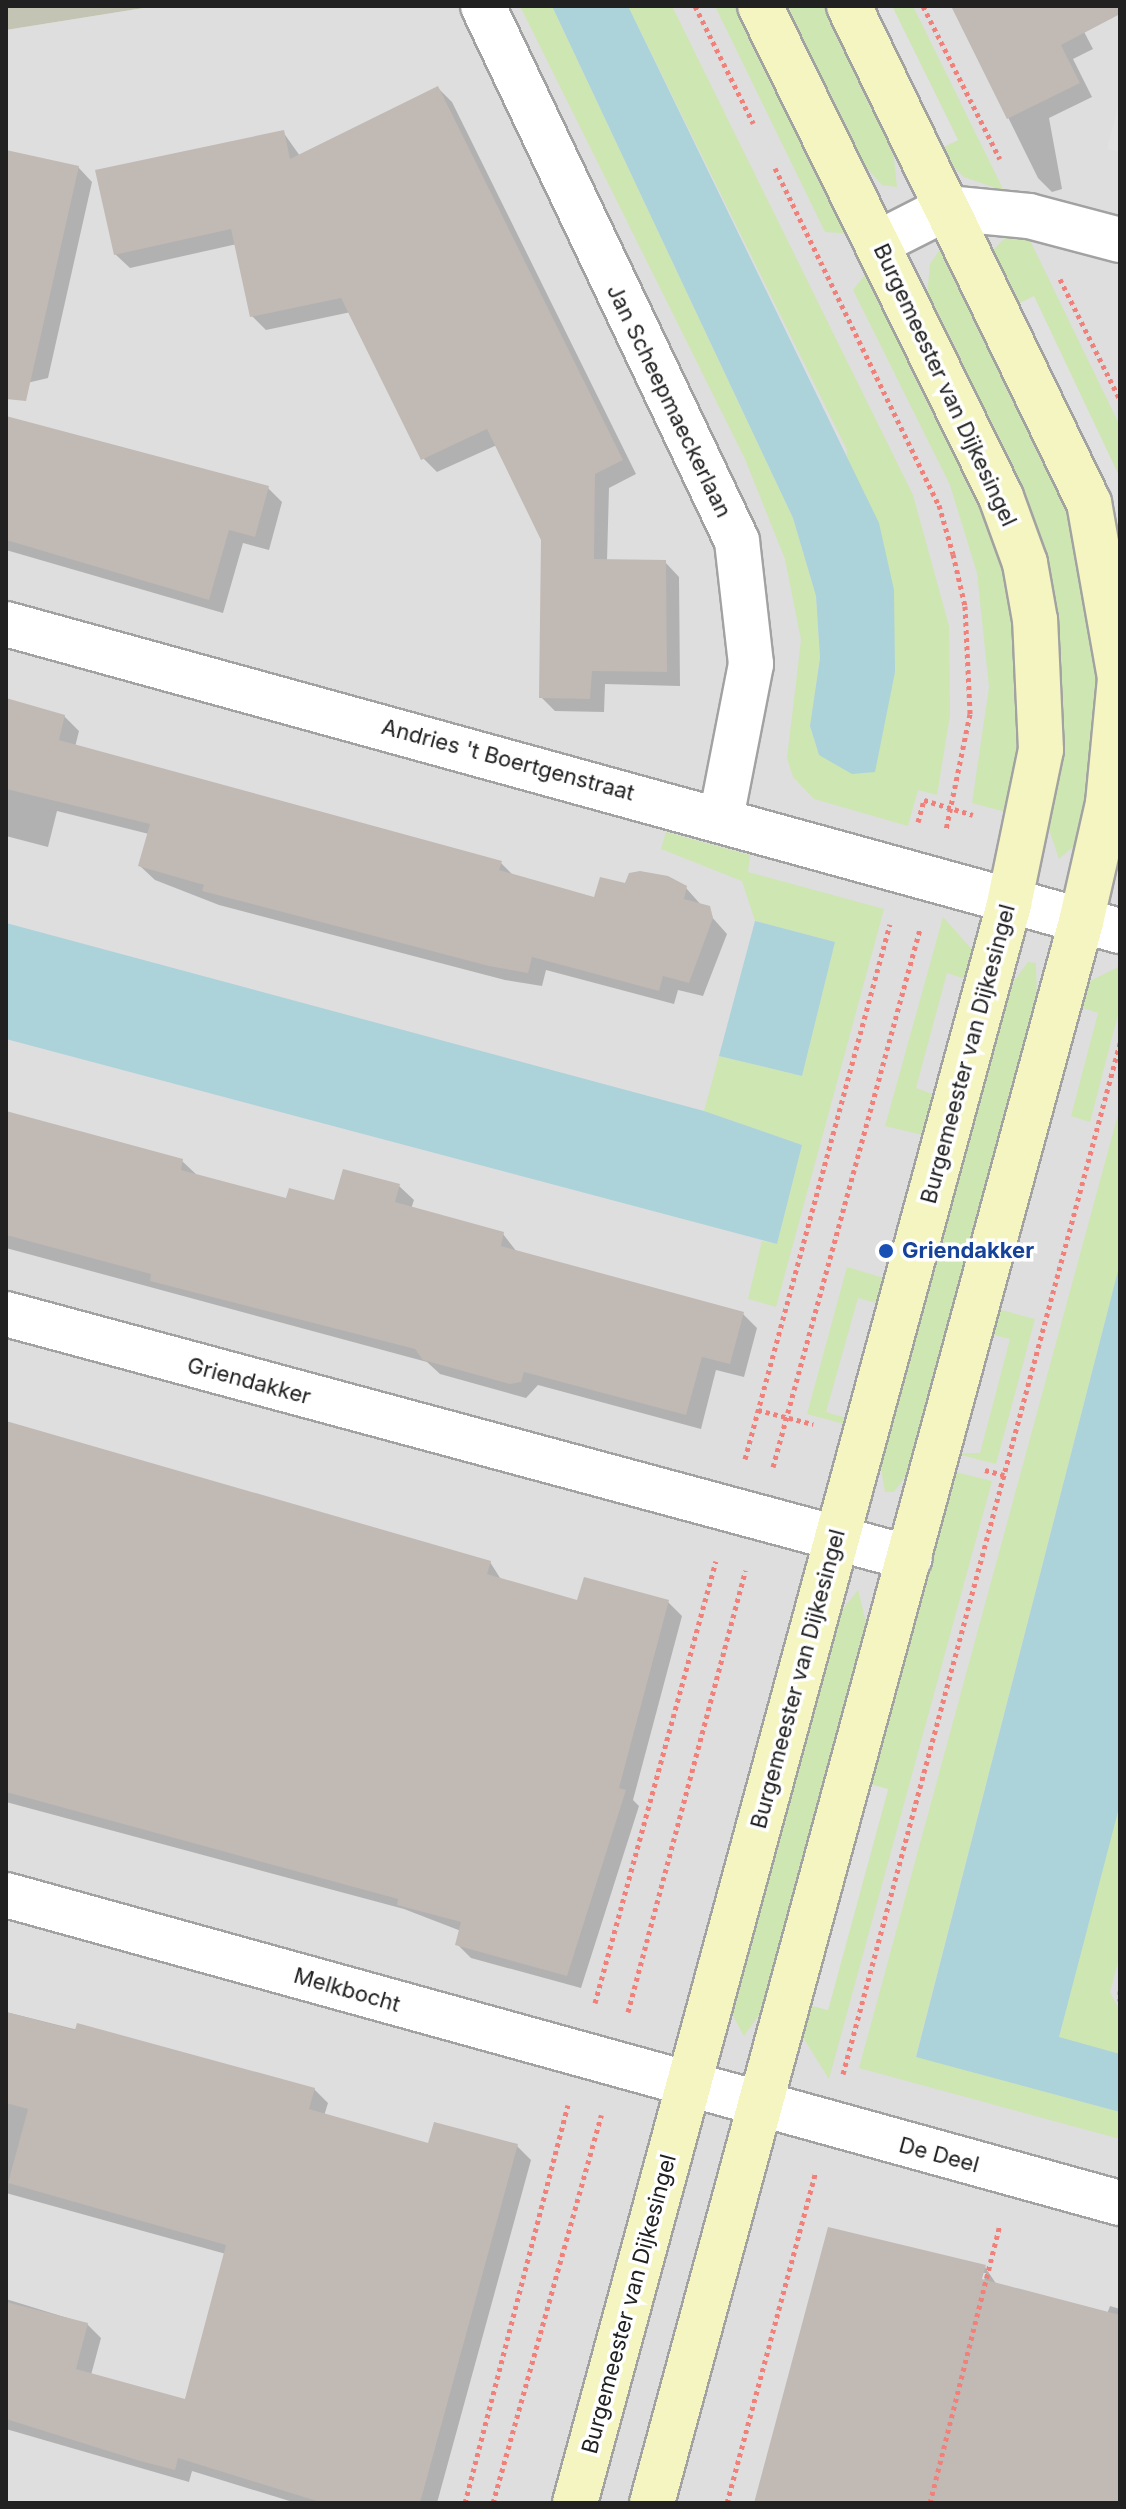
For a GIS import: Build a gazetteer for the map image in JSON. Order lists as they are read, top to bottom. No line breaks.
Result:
{"streets":{"street":["Burgemeester van Dijkesingel","Jan Scheepmaeckerlaan","Andries 't Boertgenstraat","Griendakker","Melkbocht","De Deel"]},"crossings":[["Burgemeester van Dijkesingel","Andries 't Boertgenstraat"],["Burgemeester van Dijkesingel","Griendakker"],["Burgemeester van Dijkesingel","Melkbocht"],["Jan Scheepmaeckerlaan","Andries 't Boertgenstraat"],["Melkbocht","De Deel"]],"places":["Griendakker"]}
